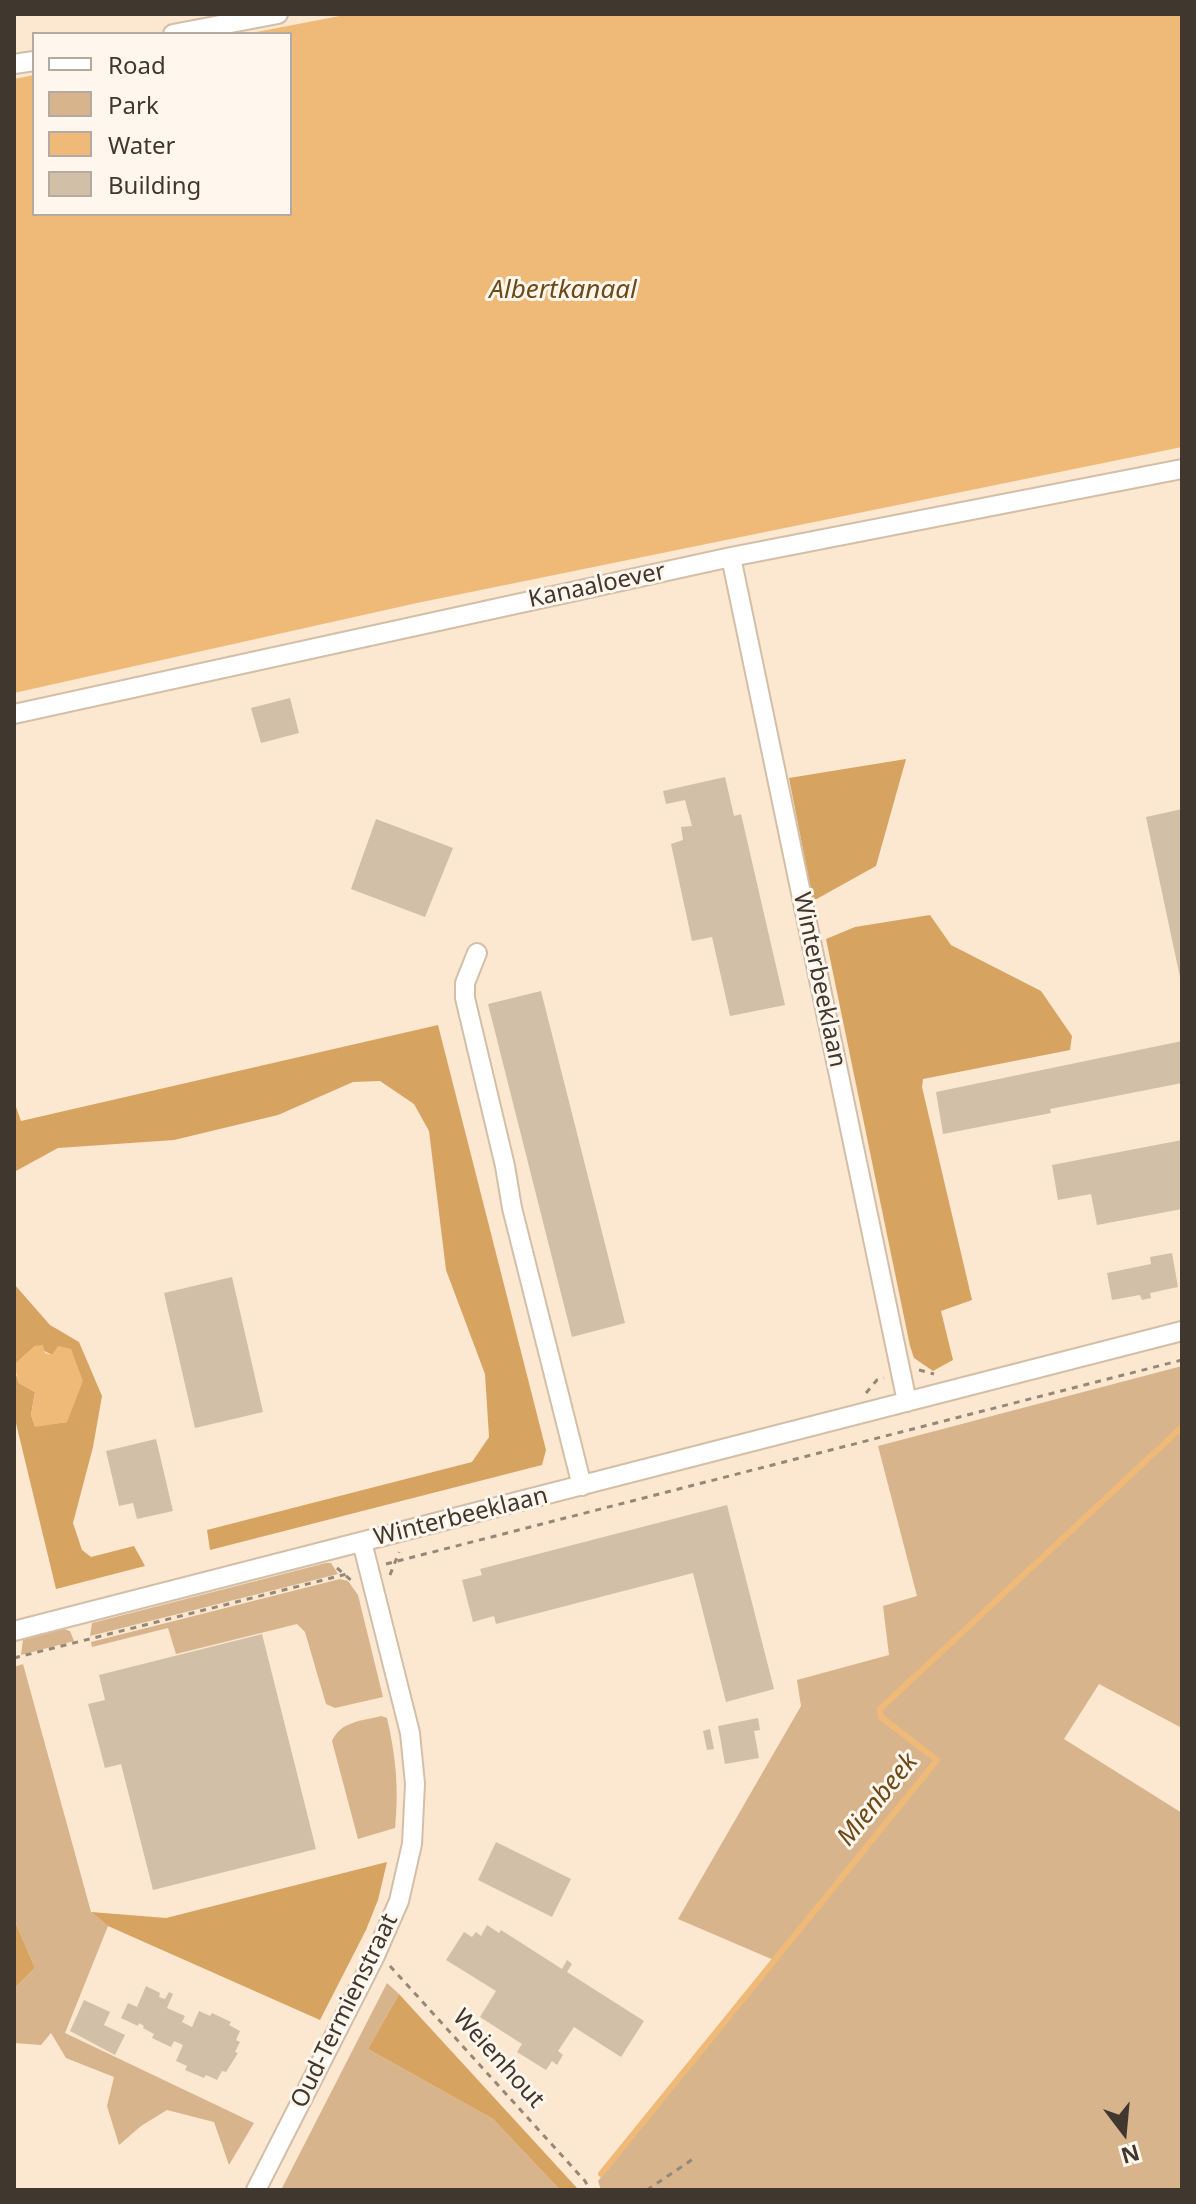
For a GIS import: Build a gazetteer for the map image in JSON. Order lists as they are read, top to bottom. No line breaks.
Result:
{"streets":{"street":["Kanaaloever","Winterbeeklaan","Oud-Termienstraat"],"path":["Weienhout"]},"crossings":[["Kanaaloever","Winterbeeklaan"],["Winterbeeklaan","Oud-Termienstraat"],["Oud-Termienstraat","Weienhout"]],"water":["Albertkanaal","Mienbeek"],"legend":["Road","Park","Water","Building"],"north":"bottom"}
